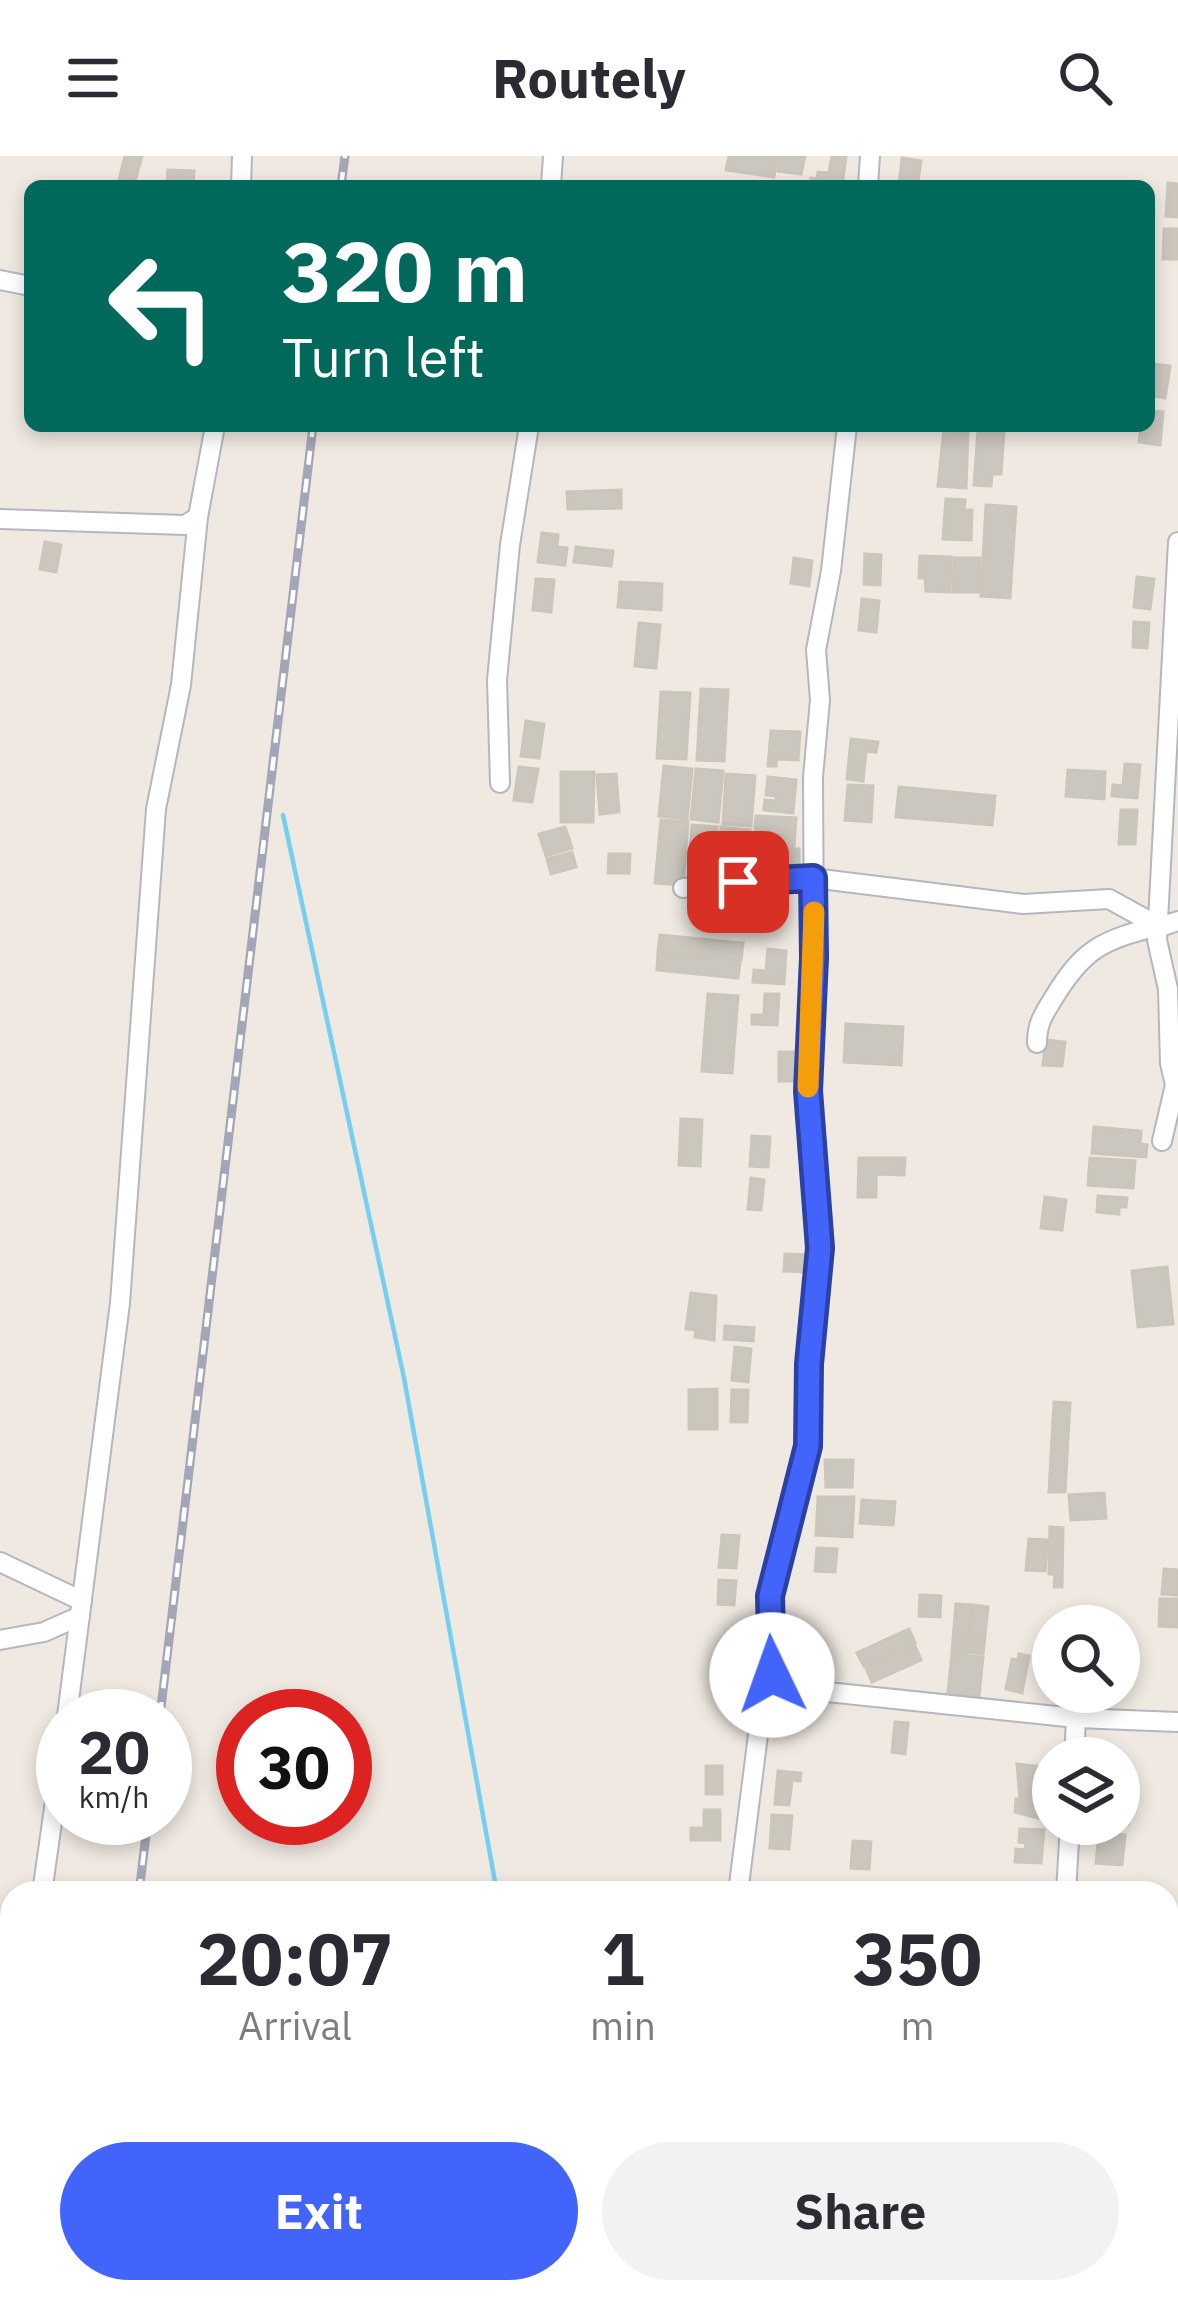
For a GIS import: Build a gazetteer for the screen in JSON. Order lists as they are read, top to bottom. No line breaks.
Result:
{"page":{"header":"Routely","turn":["320 m","Turn left"],"speed":"20 km/h","limit":"30","eta":["20:07","Arrival","1","min","350","m"],"buttons":["Exit","Share"]}}
